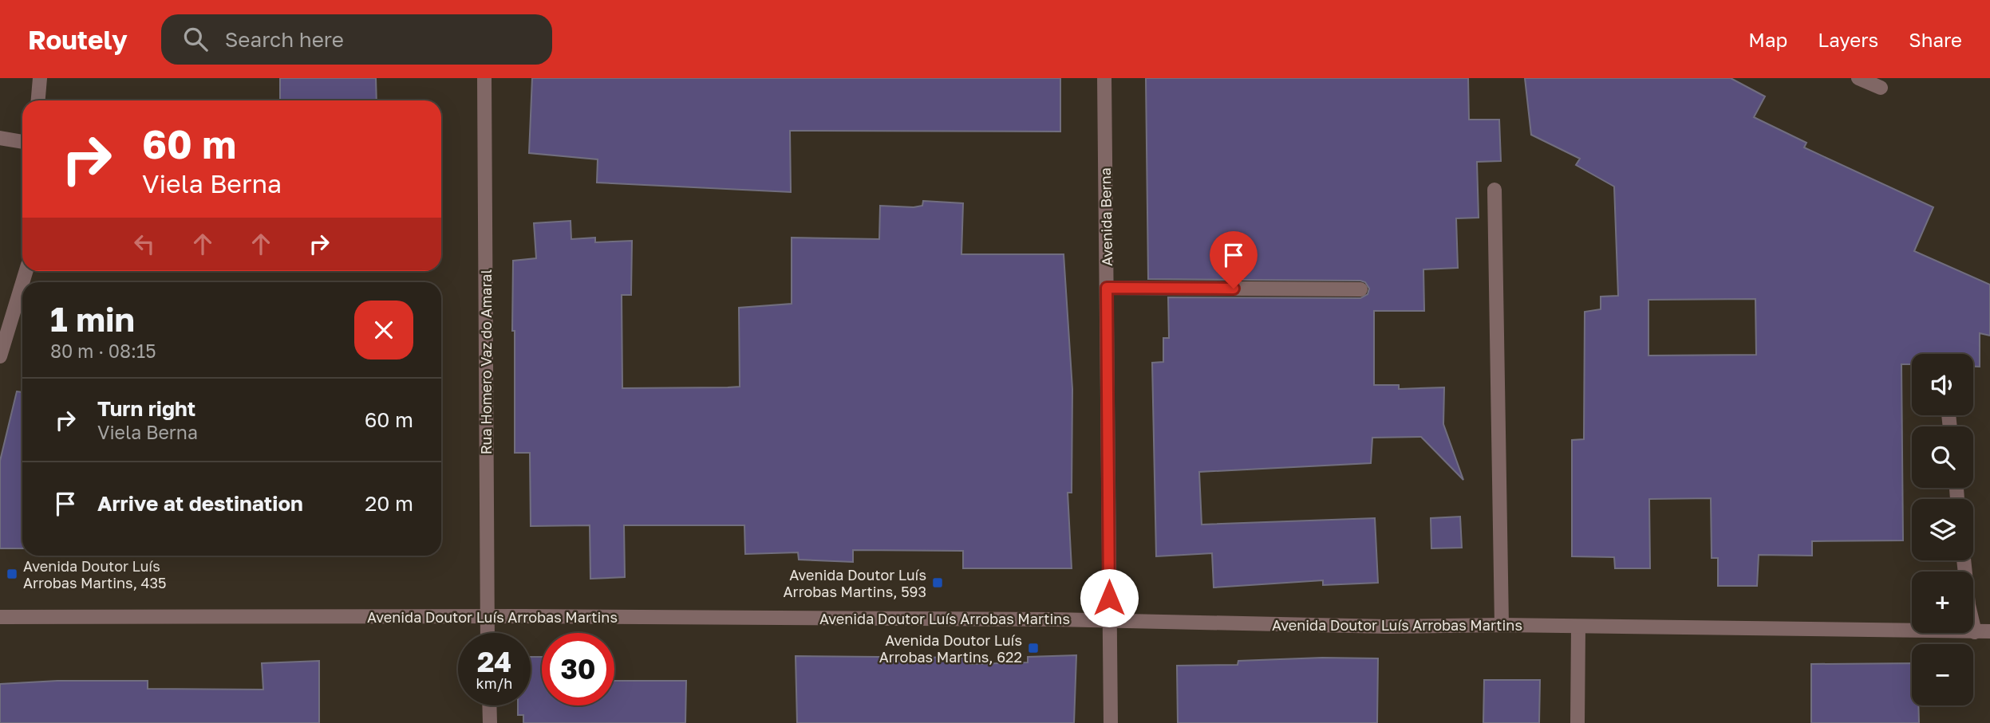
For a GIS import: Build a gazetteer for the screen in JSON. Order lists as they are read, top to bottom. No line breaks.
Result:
{"streets":{"street":["Avenida Berna","Rua Homero Vaz do Amaral","Avenida Doutor Luís Arrobas Martins"]},"crossings":[["Avenida Berna","Avenida Doutor Luís Arrobas Martins"],["Rua Homero Vaz do Amaral","Avenida Doutor Luís Arrobas Martins"]],"places":{"transit":["Avenida Doutor Luís Arrobas Martins, 435","Avenida Doutor Luís Arrobas Martins, 593","Avenida Doutor Luís Arrobas Martins, 622"]},"page":{"header":"Routely","search":"Search here","nav":["Map","Layers","Share"],"turn":["60 m","Viela Berna"],"heading":["1 min","80 m · 08:15"],"map_buttons":["+","−"],"list":[{"name":"Turn right","note":"Viela Berna","value":"60 m"},{"name":"Arrive at destination","value":"20 m"}],"speed":"24 km/h","limit":"30"}}
